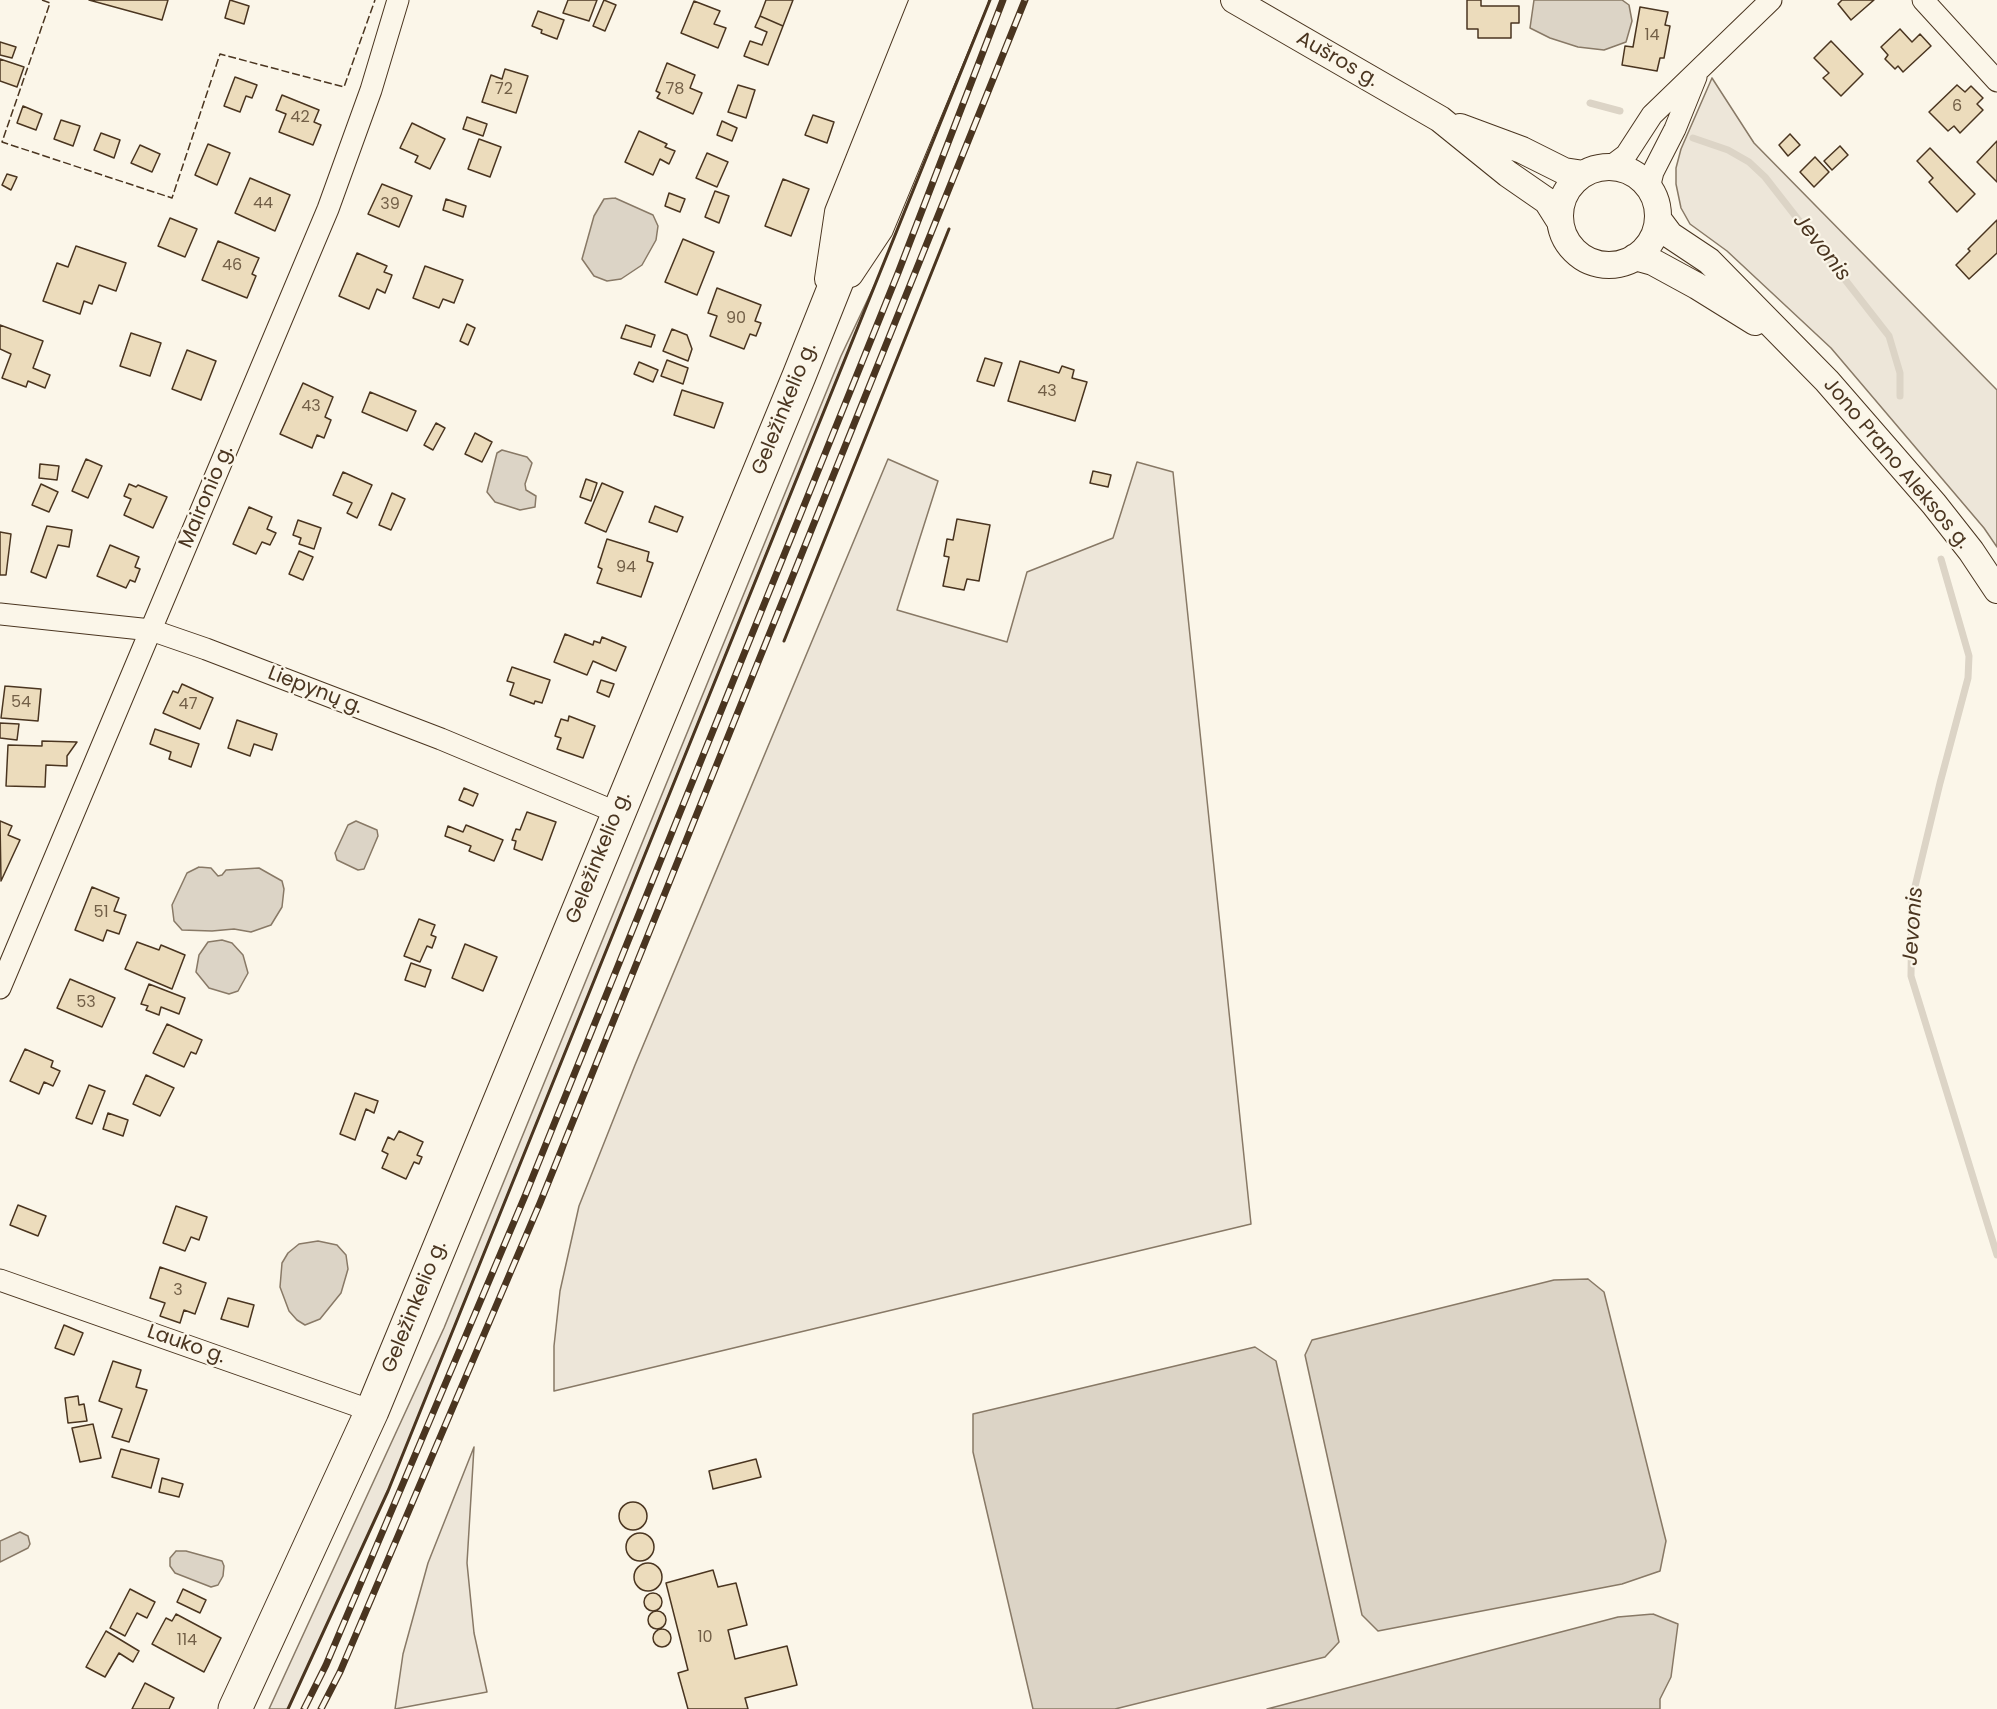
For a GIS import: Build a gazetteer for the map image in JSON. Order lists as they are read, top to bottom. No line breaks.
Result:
{"streets":{"main road":["Geležinkelio g."],"street":["Aušros g.","Jono Prano Aleksos g.","Maironio g.","Liepynų g.","Lauko g."]},"crossings":[["Aušros g.","Jono Prano Aleksos g."],["Geležinkelio g.","Liepynų g."],["Geležinkelio g.","Lauko g."],["Maironio g.","Liepynų g."]],"water":["Jevonis"],"house_numbers":["14","72","78","6","42","44","39","46","90","43","43","94","54","47","51","53","3","10","114"]}
